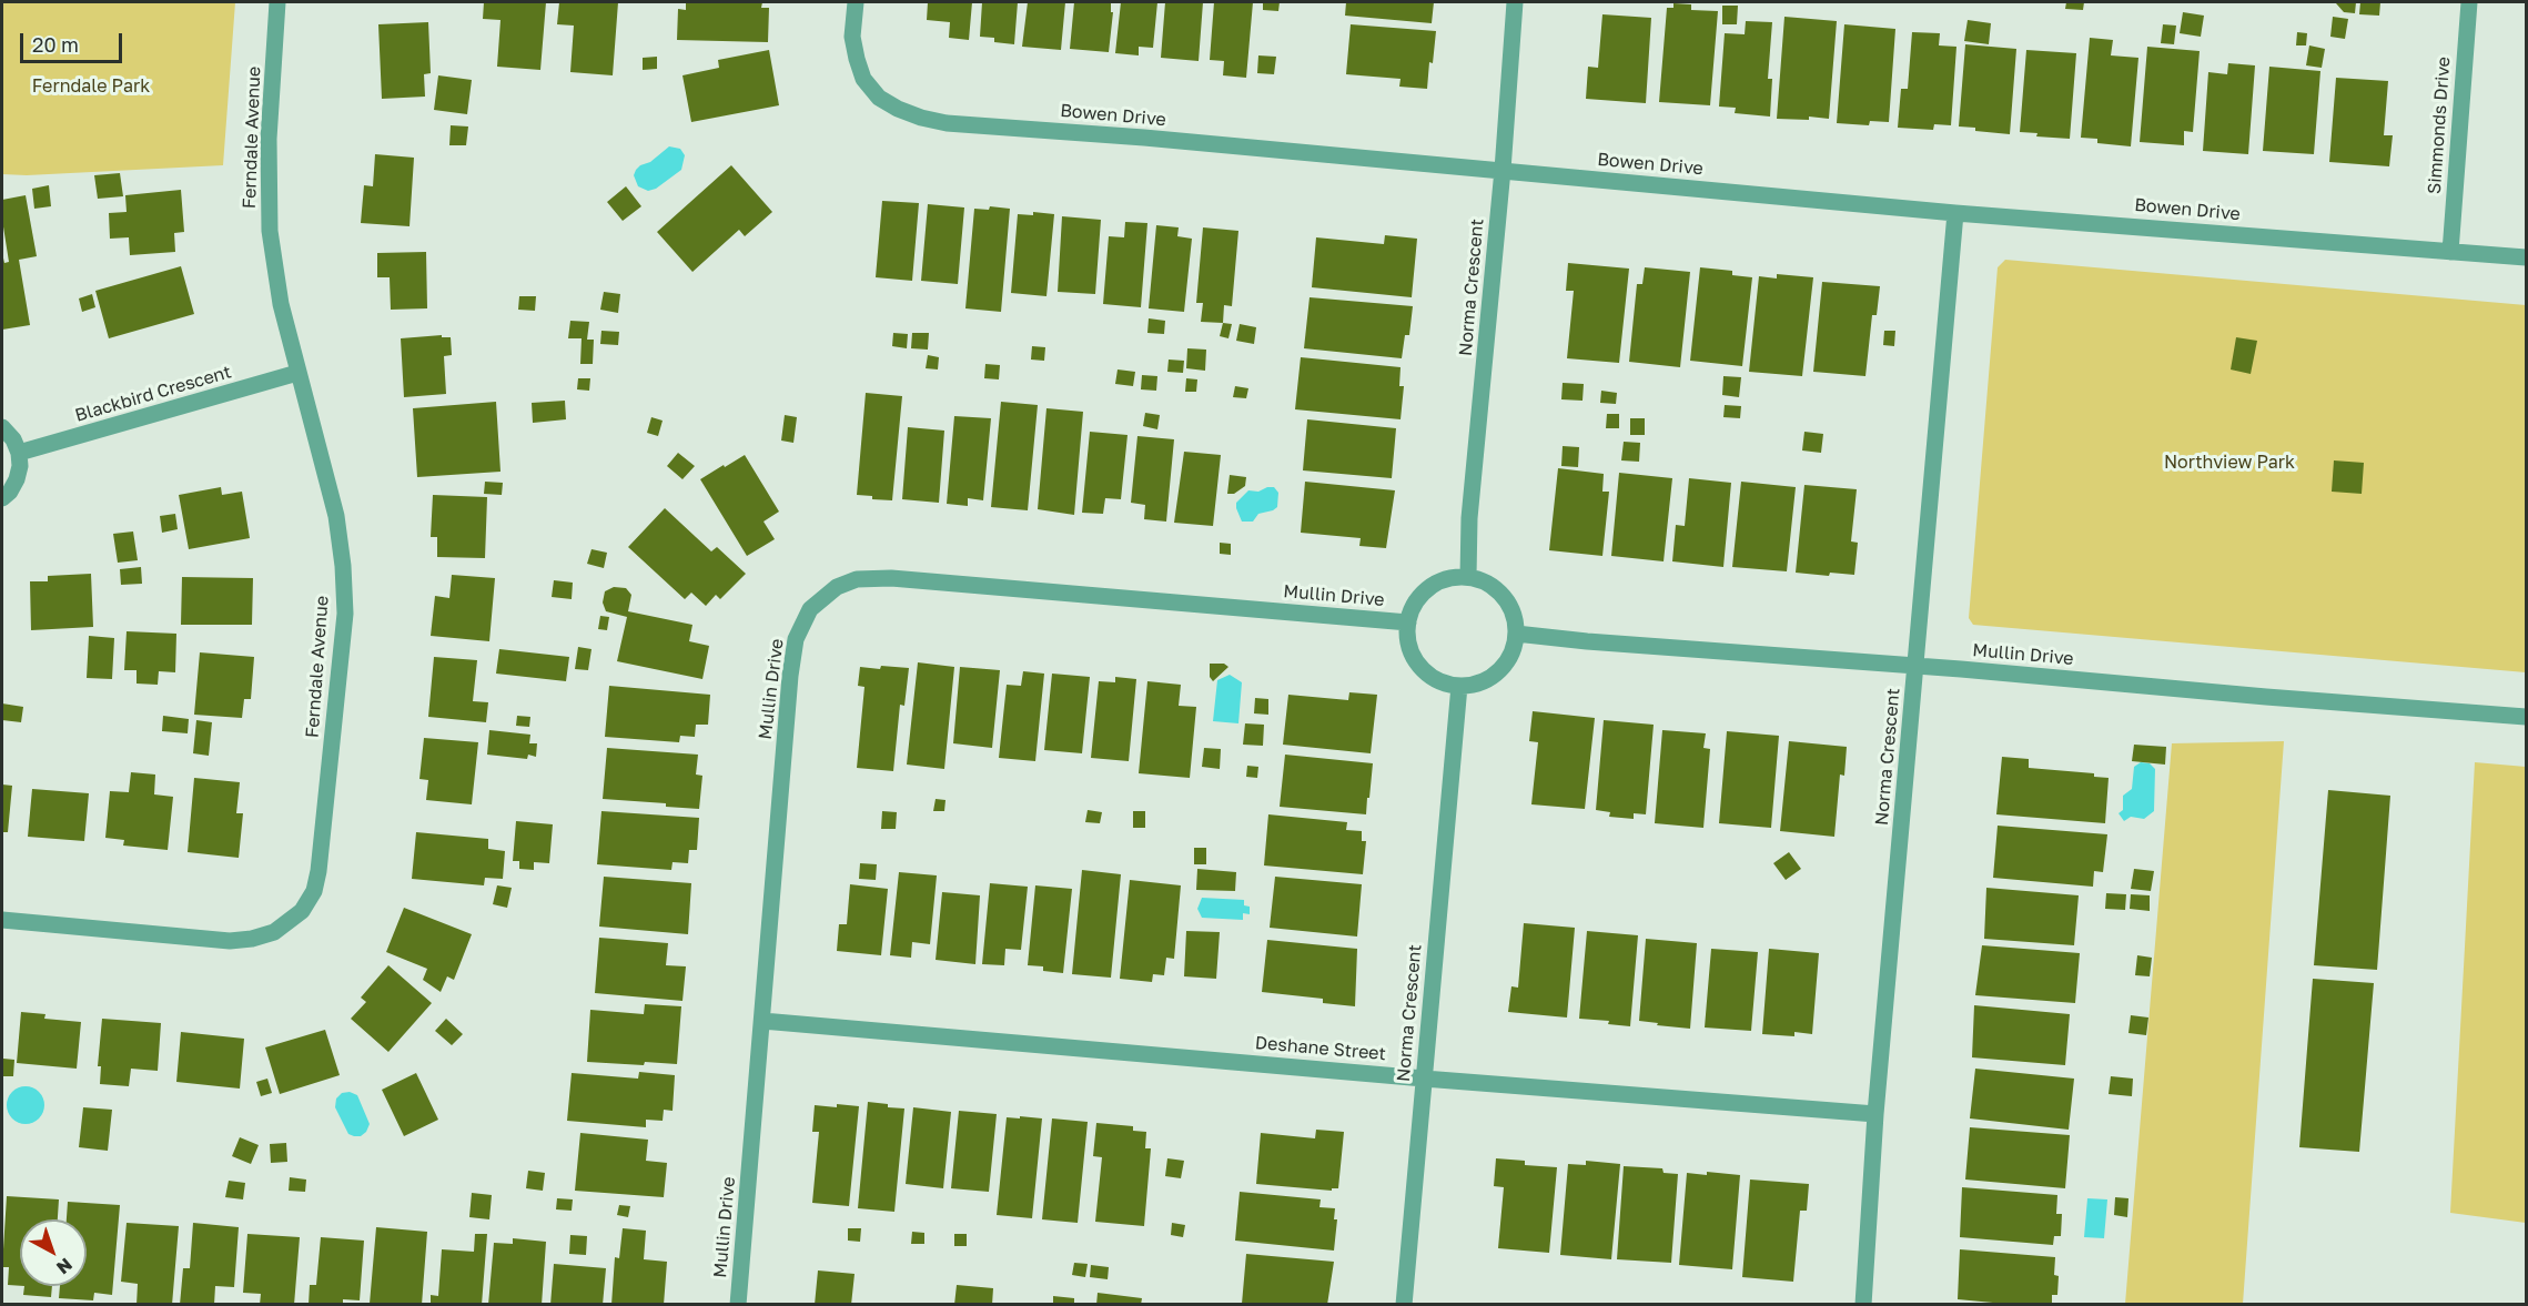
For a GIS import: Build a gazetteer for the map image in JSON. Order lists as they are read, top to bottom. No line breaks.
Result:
{"streets":{"street":["Bowen Drive","Simmonds Drive","Ferndale Avenue","Norma Crescent","Blackbird Crescent","Mullin Drive","Deshane Street"]},"crossings":[["Bowen Drive","Simmonds Drive"],["Bowen Drive","Norma Crescent"],["Ferndale Avenue","Blackbird Crescent"],["Norma Crescent","Mullin Drive"],["Norma Crescent","Deshane Street"],["Mullin Drive","Deshane Street"]],"parks":["Ferndale Park","Northview Park"],"scale_bar":"20 m","north":"bottom right"}
